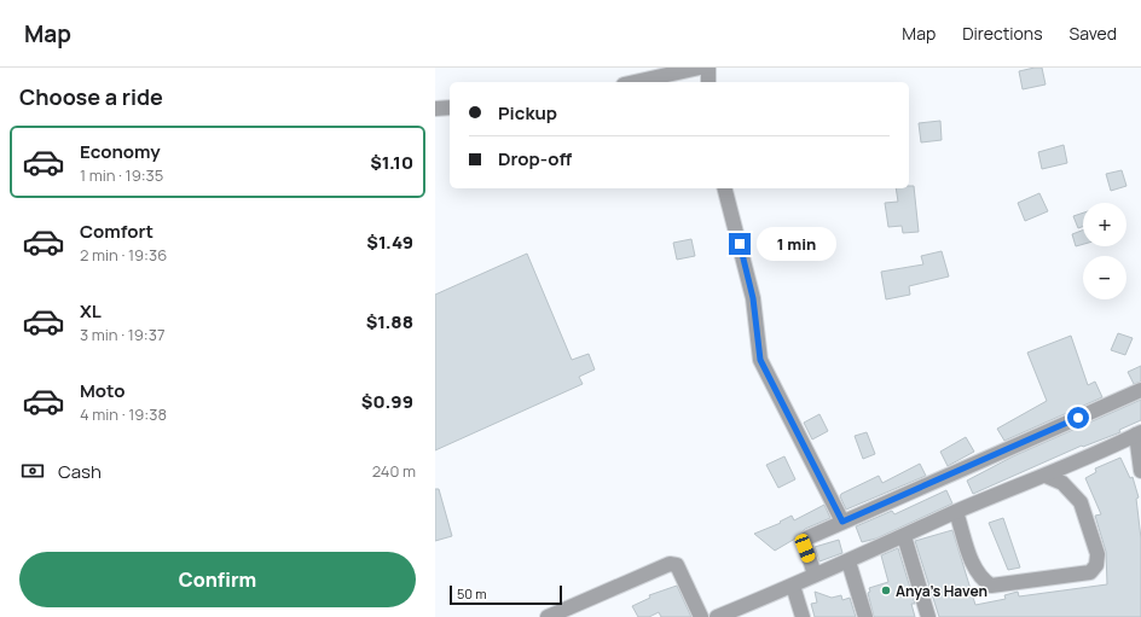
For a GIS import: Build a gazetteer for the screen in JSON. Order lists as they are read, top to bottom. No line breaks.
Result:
{"places":["Anya's Haven"],"scale_bar":"50 m","page":{"header":"Map","nav":["Map","Directions","Saved"],"heading":"Choose a ride","banner":["Pickup","Drop-off"],"list":[{"name":"Economy","note":"1 min · 19:35","value":"$1.10"},{"name":"Comfort","note":"2 min · 19:36","value":"$1.49"},{"name":"XL","note":"3 min · 19:37","value":"$1.88"},{"name":"Moto","note":"4 min · 19:38","value":"$0.99"}],"map_buttons":["+","−"],"bubble":"1 min","pay":["Cash","240 m"],"buttons":"Confirm","scale":"50 m"}}
